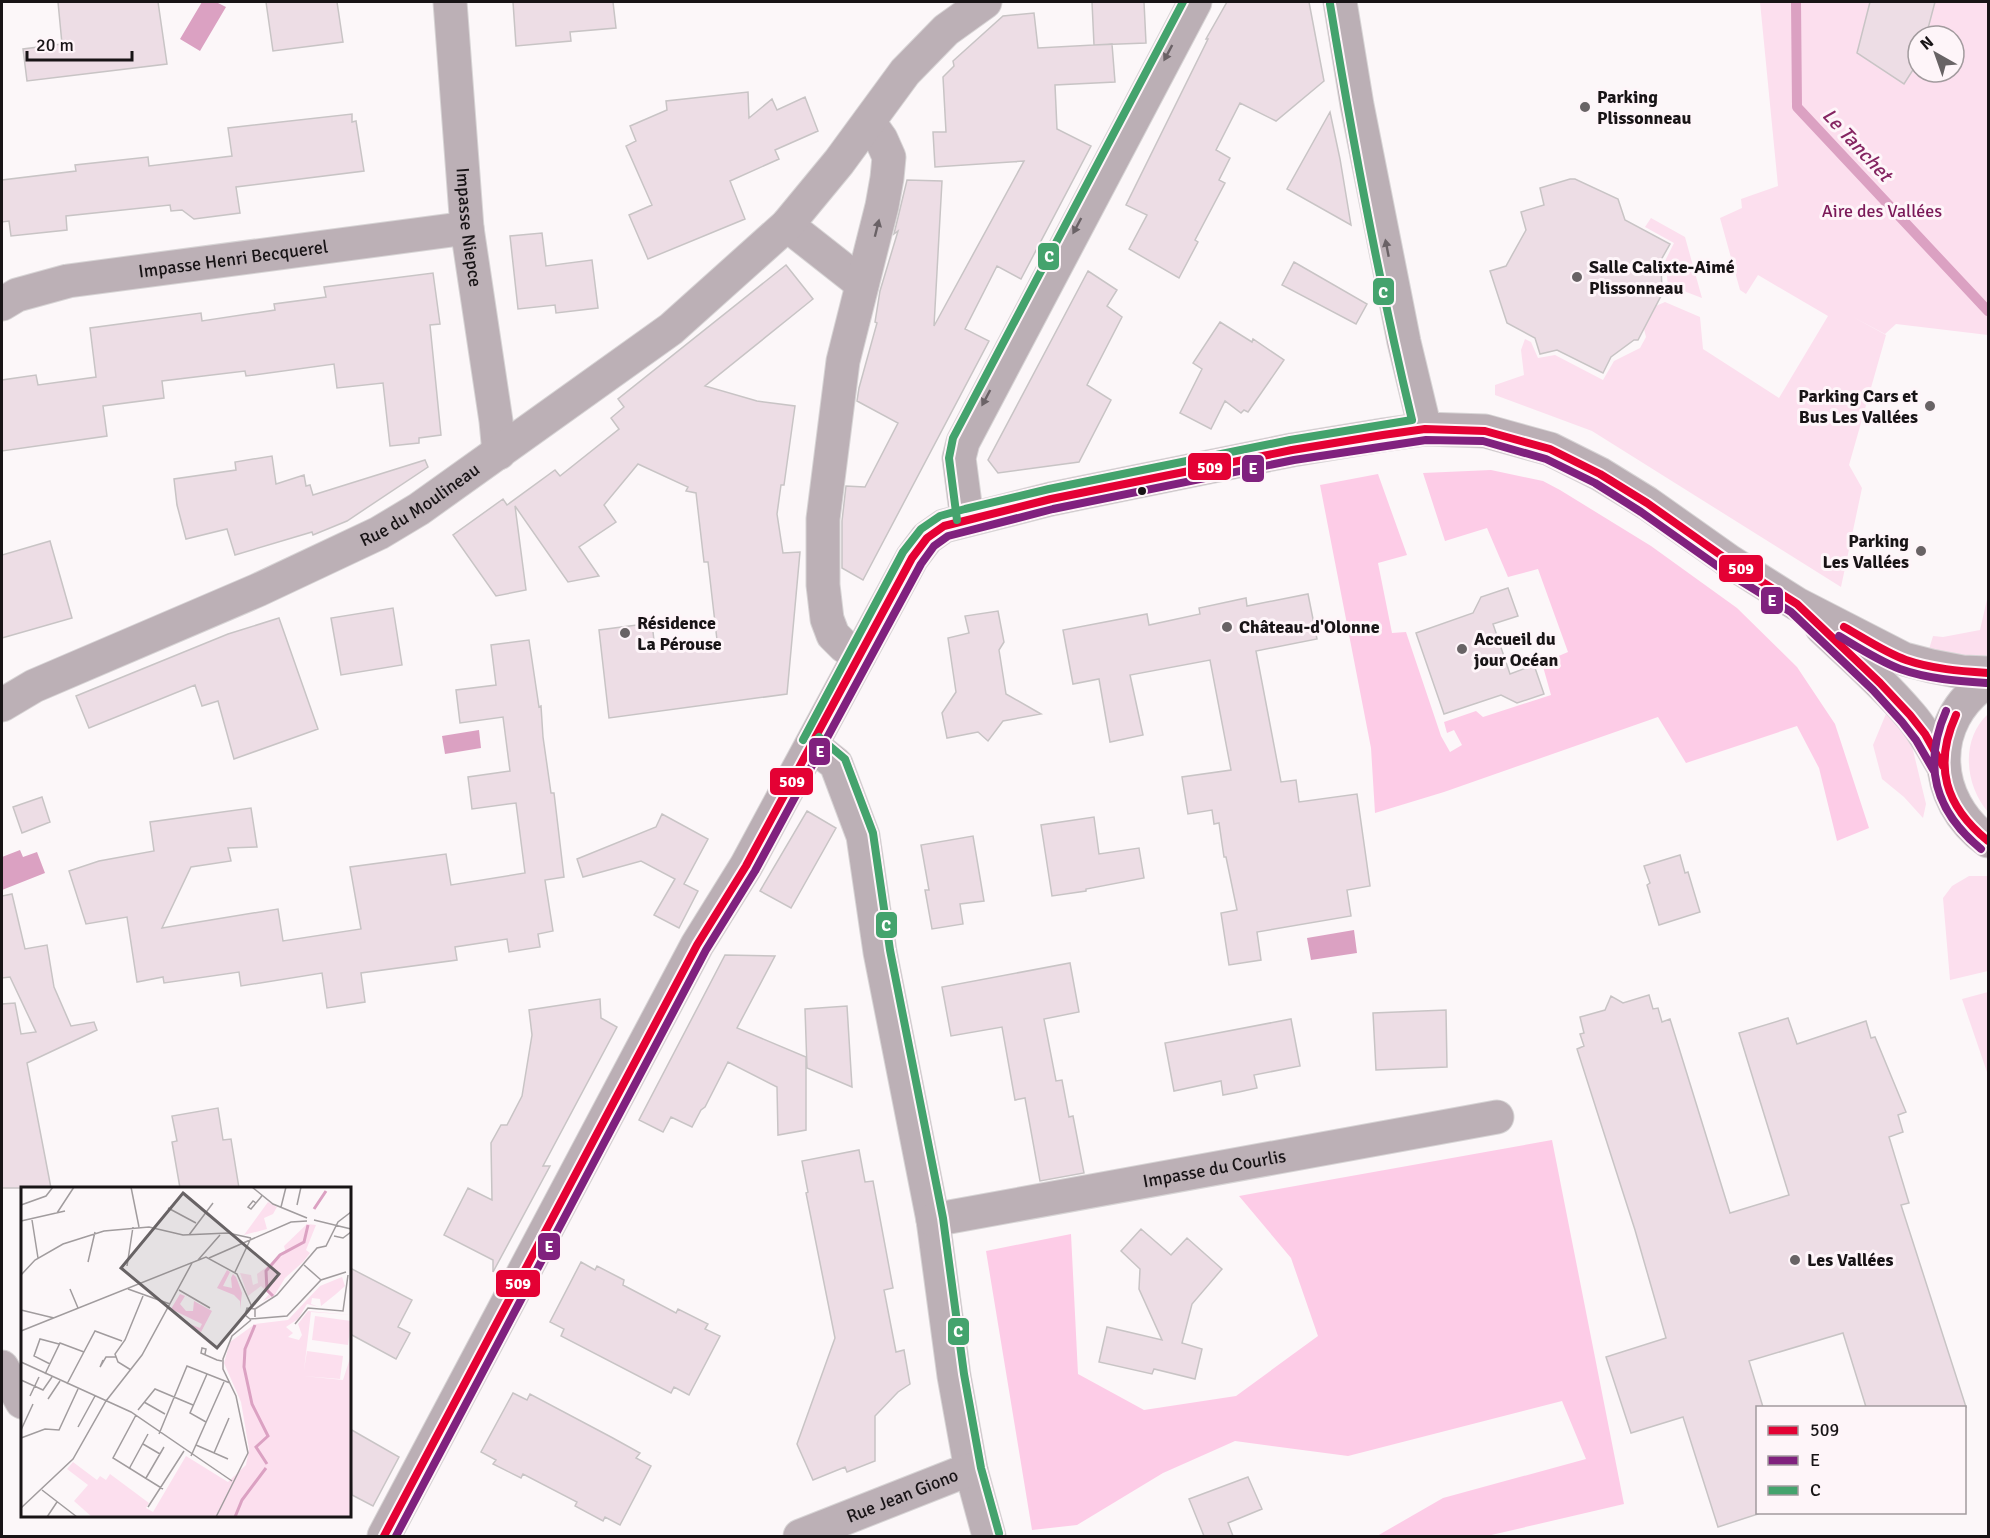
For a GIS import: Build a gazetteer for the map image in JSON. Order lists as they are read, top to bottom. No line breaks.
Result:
{"streets":{"street":["Impasse Niepce","Impasse Henri Becquerel","Rue du Moulineau","Impasse du Courlis","Rue Jean Giono"]},"crossings":[["Impasse Niepce","Impasse Henri Becquerel"],["Impasse Niepce","Rue du Moulineau"]],"water":["Le Tanchet"],"parks":["Aire des Vallées"],"places":["Parking Plissonneau","Salle Calixte-Aimé Plissonneau","Parking Cars et Bus Les Vallées","Parking Les Vallées","Château-d'Olonne","Résidence La Pérouse","Accueil du jour Océan","Les Vallées"],"lines":["transit line C","transit line 509","transit line E"],"legend":["509","E","C"],"scale_bar":"20 m","north":"top left"}
